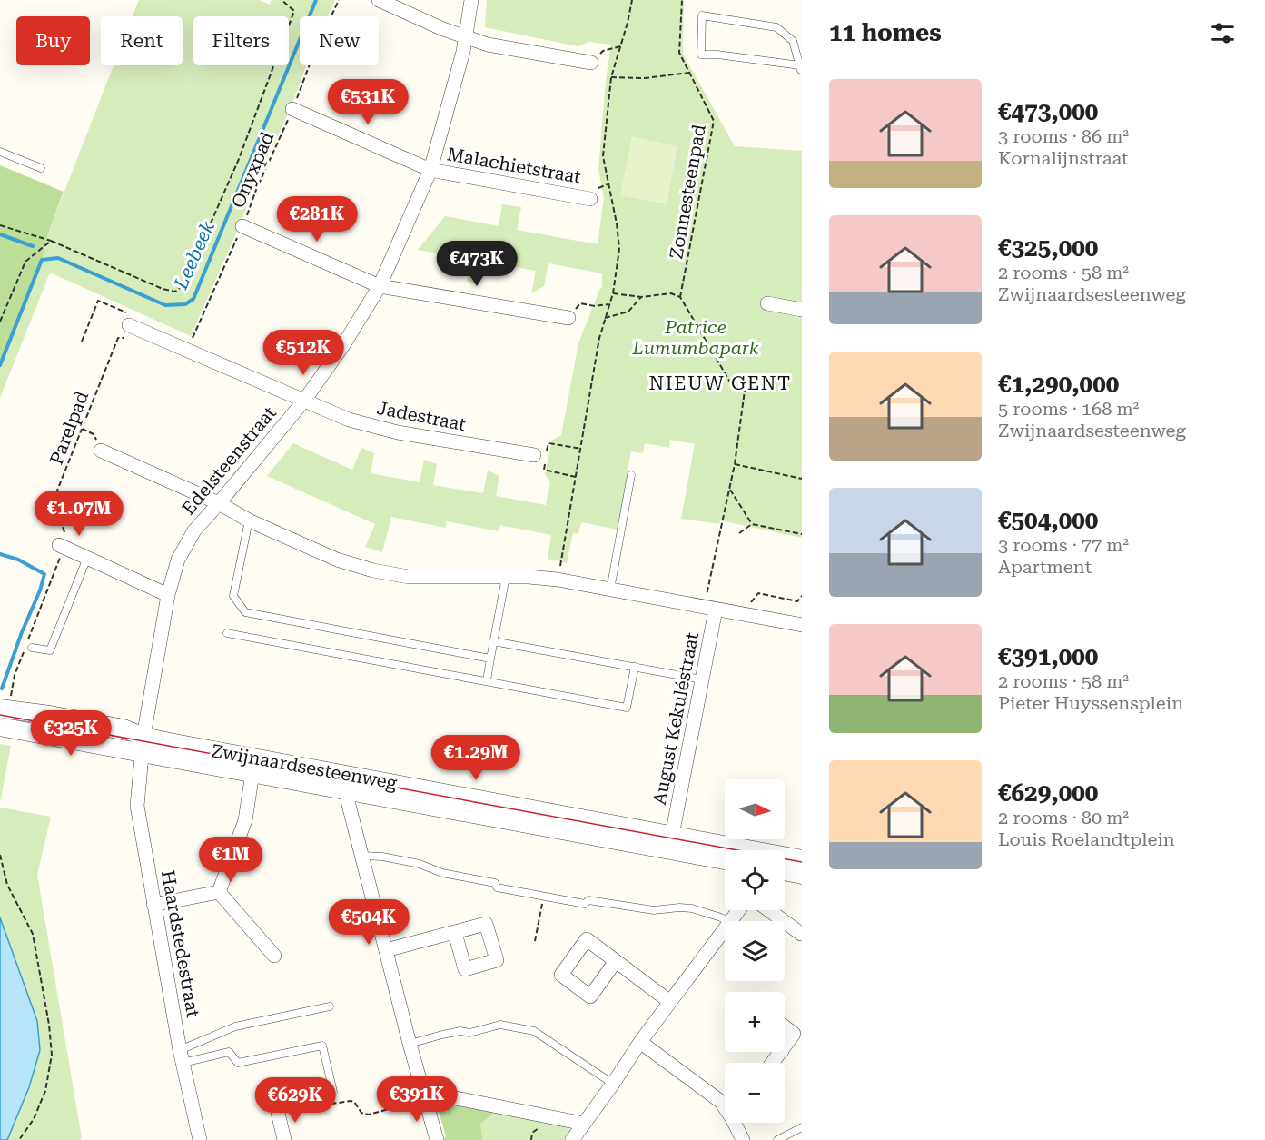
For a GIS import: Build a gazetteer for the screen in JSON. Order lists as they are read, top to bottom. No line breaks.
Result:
{"streets":{"street":["Malachietstraat","Jadestraat","Edelsteenstraat","August Kekuléstraat","Zwijnaardsesteenweg","Haardstedestraat"],"path":["Onyxpad","Zonnesteenpad","Parelpad"]},"crossings":[["Malachietstraat","Onyxpad"],["Malachietstraat","Edelsteenstraat"],["Onyxpad","Jadestraat"],["Jadestraat","Parelpad"],["Jadestraat","Edelsteenstraat"],["Edelsteenstraat","Zwijnaardsesteenweg"],["Edelsteenstraat","Haardstedestraat"],["August Kekuléstraat","Zwijnaardsesteenweg"],["Zwijnaardsesteenweg","Haardstedestraat"]],"districts":["NIEUW GENT"],"water":["Leebeek"],"parks":["Patrice Lumumbapark"],"north":"right","page":{"heading":"11 homes","chip":["Buy","Rent","Filters","New"],"list":[{"name":"€473,000","note":"3 rooms · 86 m² · Kornalijnstraat"},{"name":"€325,000","note":"2 rooms · 58 m² · Zwijnaardsesteenweg"},{"name":"€1,290,000","note":"5 rooms · 168 m² · Zwijnaardsesteenweg"},{"name":"€504,000","note":"3 rooms · 77 m² · Apartment"},{"name":"€391,000","note":"2 rooms · 58 m² · Pieter Huyssensplein"},{"name":"€629,000","note":"2 rooms · 80 m² · Louis Roelandtplein"}],"price":["€531K","€281K","€473K","€512K","€1.07M","€325K","€1.29M","€1M","€504K","€391K","€629K"],"map_buttons":["+","−"]}}
